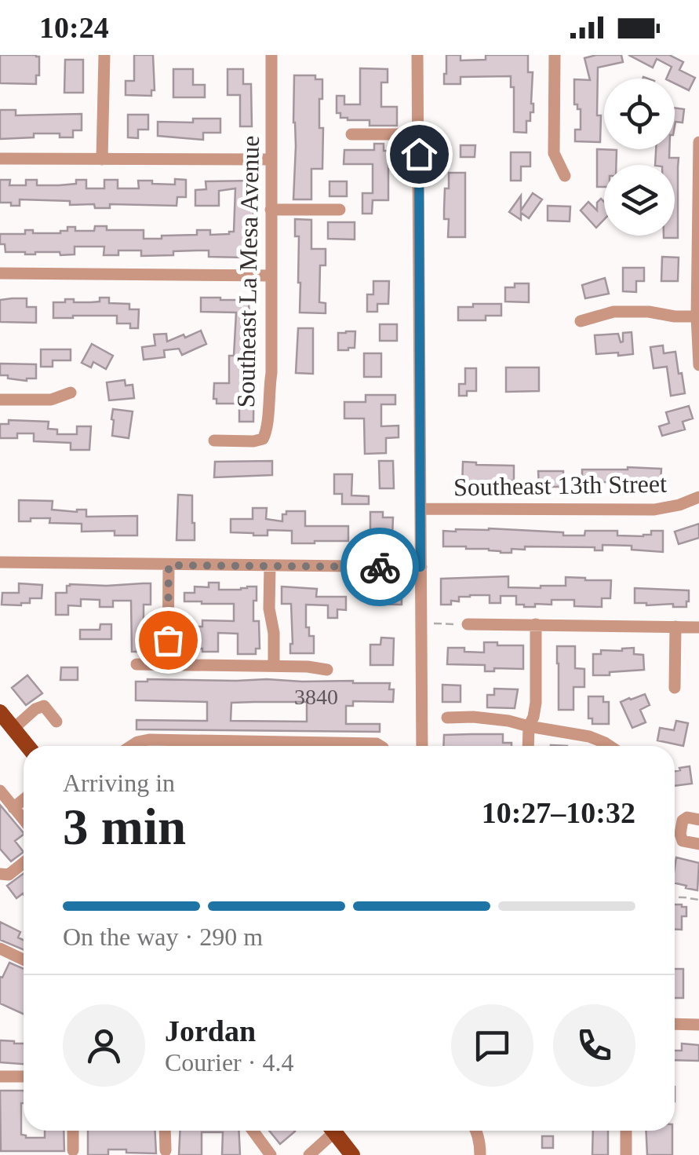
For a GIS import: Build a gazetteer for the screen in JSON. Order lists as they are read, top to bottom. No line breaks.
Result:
{"streets":{"street":["Southeast La Mesa Avenue","Southeast 13th Street"]},"house_numbers":["3840"],"page":{"status":"10:24","heading":["3 min","Arriving in","10:27–10:32"],"panel":["Jordan","Courier · 4.4"],"bar":"On the way · 290 m"}}
